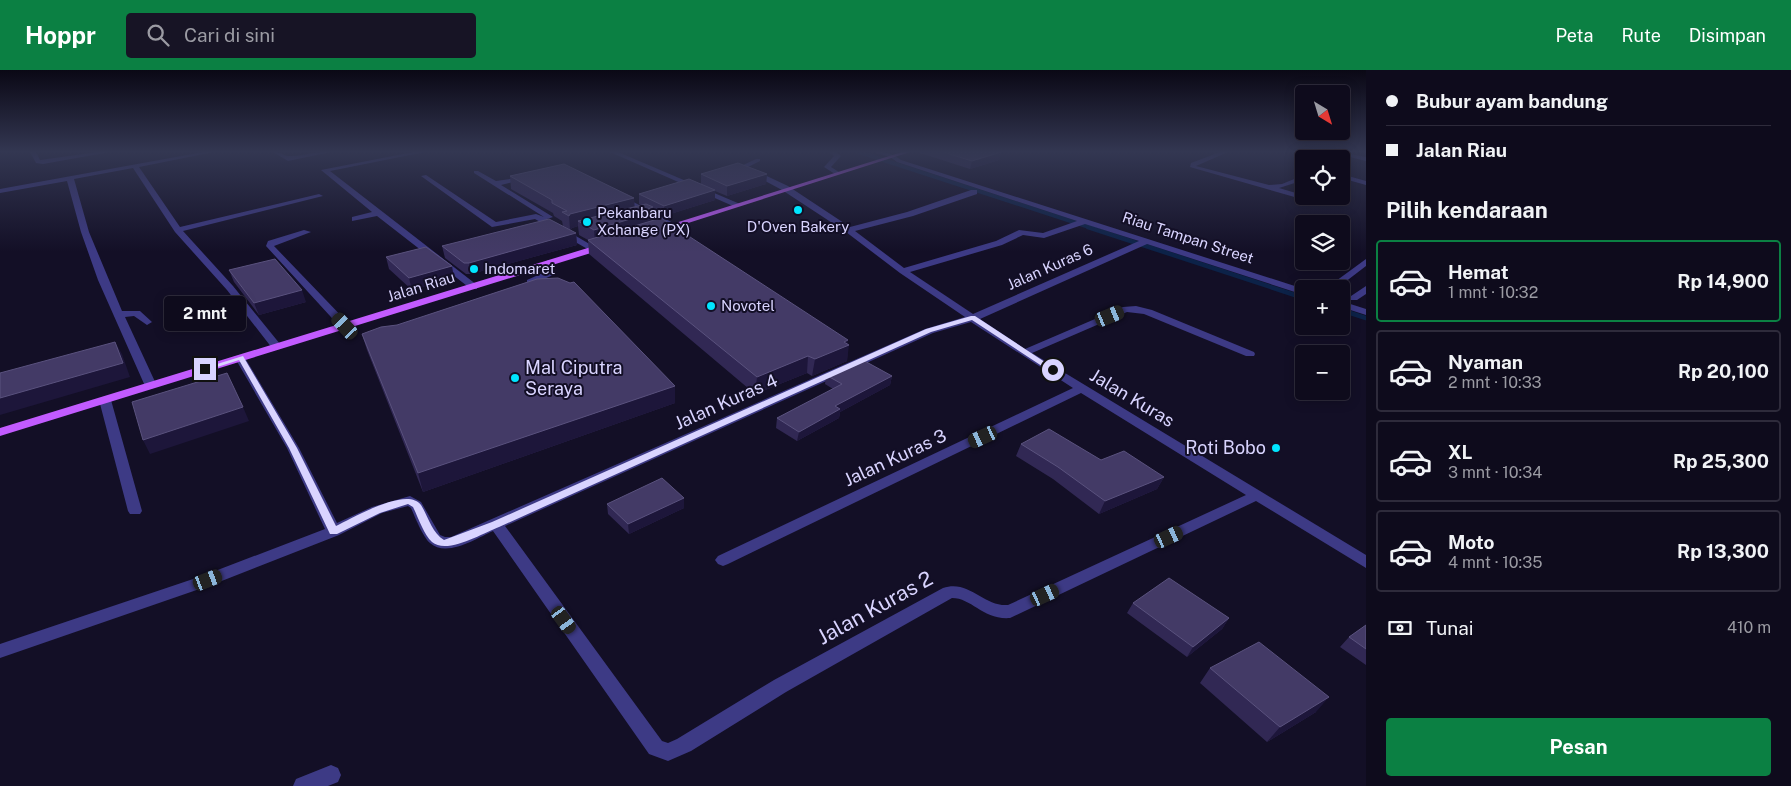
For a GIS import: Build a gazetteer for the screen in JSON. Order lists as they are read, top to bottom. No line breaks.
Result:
{"streets":{"main road":["Jalan Riau"],"street":["Riau Tampan Street","Jalan Kuras 6","Jalan Kuras","Jalan Kuras 4","Jalan Kuras 3","Jalan Kuras 2"]},"crossings":[["Riau Tampan Street","Jalan Kuras 6"],["Jalan Kuras 6","Jalan Kuras"],["Jalan Kuras 6","Jalan Kuras 4"],["Jalan Kuras","Jalan Kuras 4"],["Jalan Kuras","Jalan Kuras 3"],["Jalan Kuras","Jalan Kuras 2"],["Jalan Kuras 4","Jalan Kuras 2"]],"places":["D'Oven Bakery","Pekanbaru Xchange (PX)","Indomaret","Novotel","Mal Ciputra Seraya","Roti Bobo"],"north":"bottom right","page":{"header":"Hoppr","search":"Cari di sini","nav":["Peta","Rute","Disimpan"],"banner":["Bubur ayam bandung","Jalan Riau"],"map_buttons":["+","−"],"heading":"Pilih kendaraan","list":[{"name":"Hemat","note":"1 mnt · 10:32","value":"Rp 14,900"},{"name":"Nyaman","note":"2 mnt · 10:33","value":"Rp 20,100"},{"name":"XL","note":"3 mnt · 10:34","value":"Rp 25,300"},{"name":"Moto","note":"4 mnt · 10:35","value":"Rp 13,300"}],"bubble":"2 mnt","pay":["Tunai","410 m"],"buttons":"Pesan"}}
